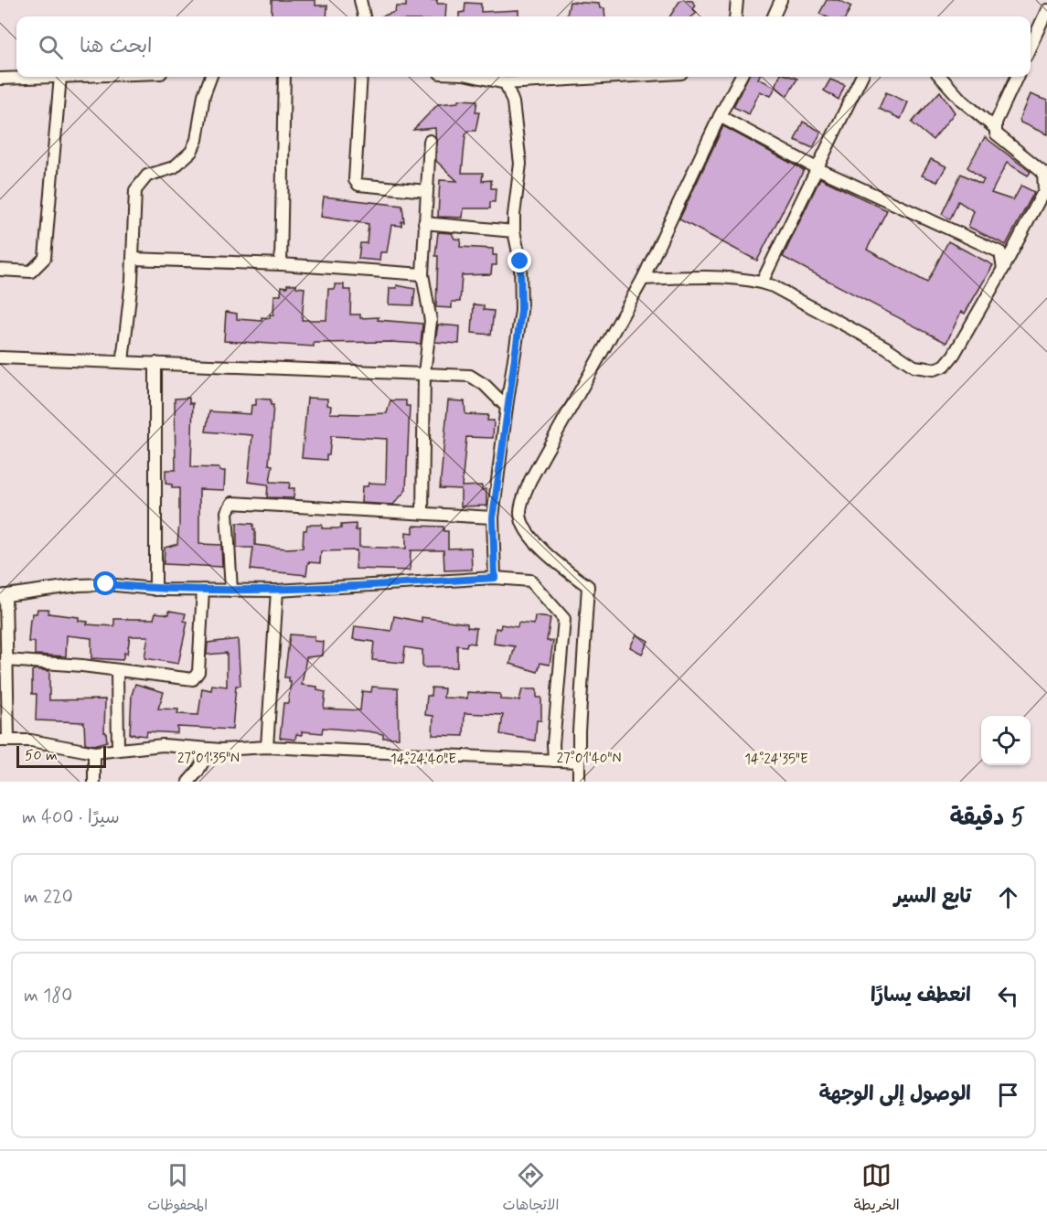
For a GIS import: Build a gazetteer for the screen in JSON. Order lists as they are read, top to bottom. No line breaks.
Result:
{"scale_bar":"50 m","page":{"search":"ابحث هنا","scale":"50 m","heading":["5 دقيقة","سيرًا · 400 m"],"list":[["تابع السير","220 m"],["انعطف يسارًا","180 m"],"الوصول إلى الوجهة"],"nav":["الخريطة","الاتجاهات","المحفوظات"]},"coordinates":["27°01'35\"N","27°01'40\"N","14°24'40\"E","14°24'35\"E"]}
